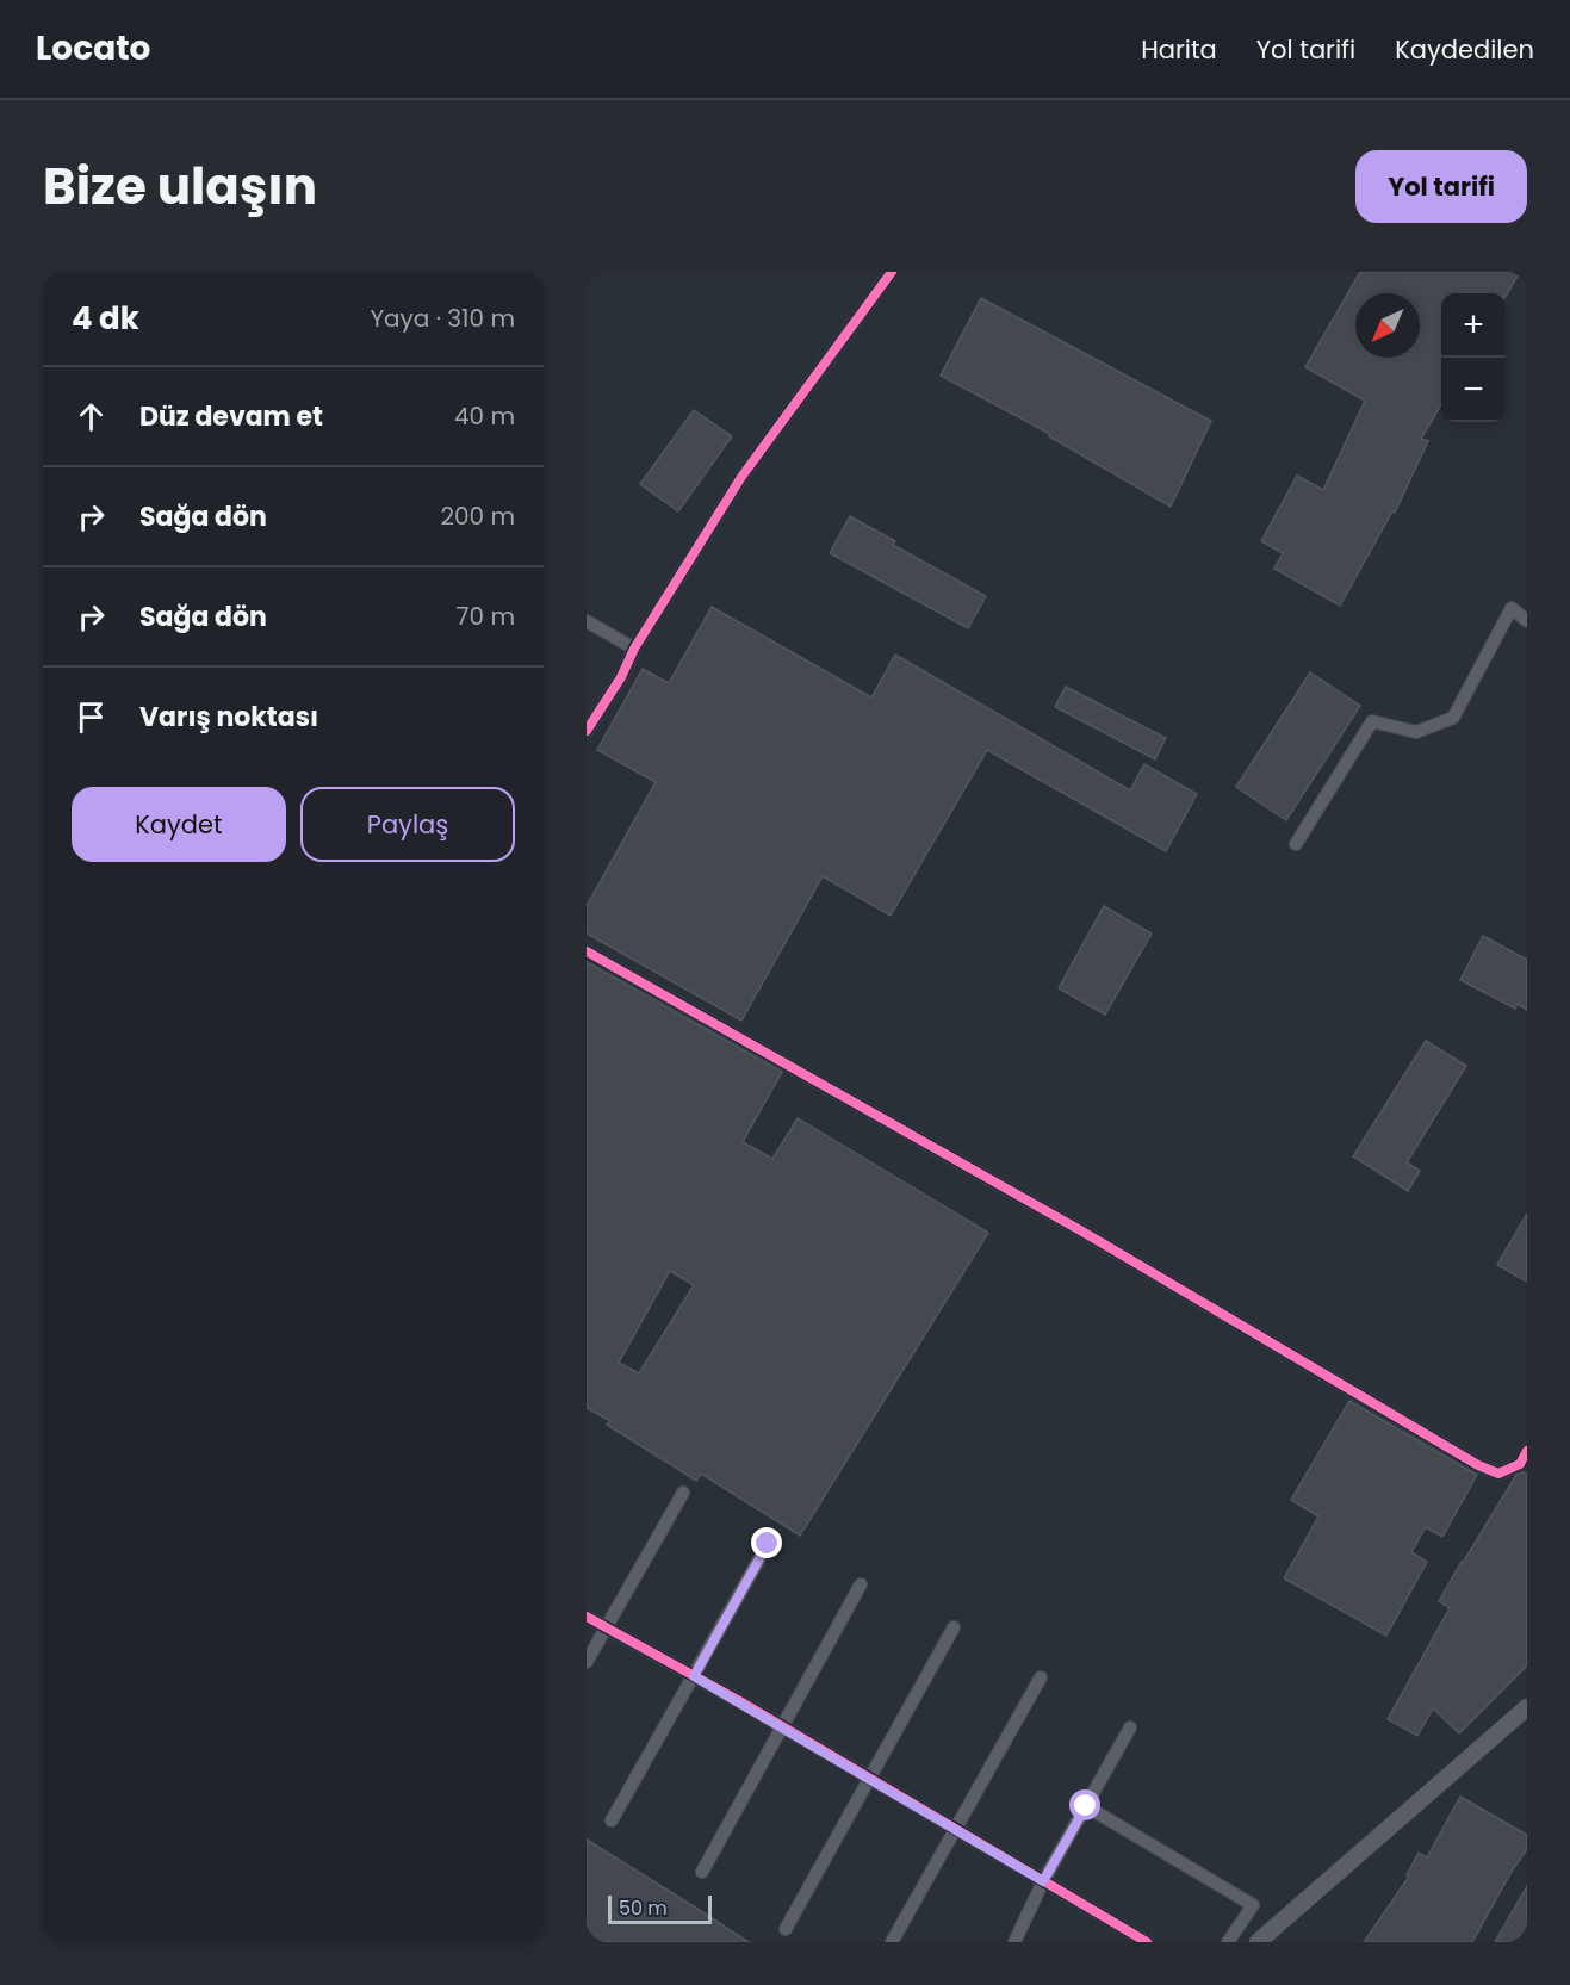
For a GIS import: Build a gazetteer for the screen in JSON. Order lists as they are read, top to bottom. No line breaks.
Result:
{"scale_bar":"50 m","north":"bottom left","page":{"header":"Locato","nav":["Harita","Yol tarifi","Kaydedilen"],"title":"Bize ulaşın","buttons":["Yol tarifi",["Kaydet","Paylaş"]],"heading":["4 dk","Yaya · 310 m"],"map_buttons":["+","−"],"list":[["Düz devam et","40 m"],["Sağa dön","200 m"],["Sağa dön","70 m"],"Varış noktası"],"scale":"50 m"}}
